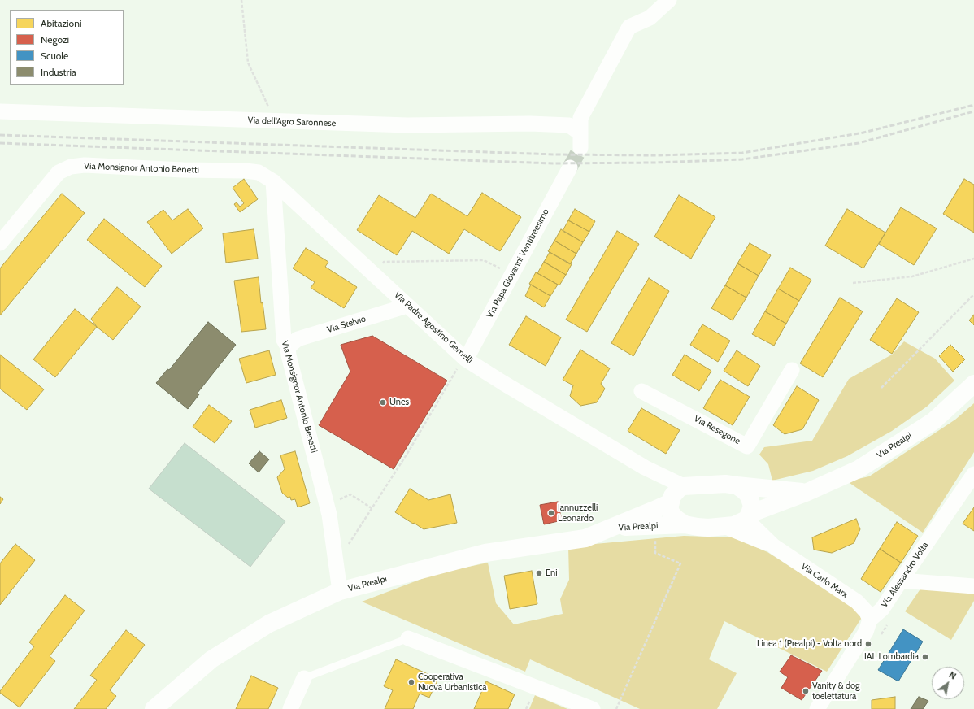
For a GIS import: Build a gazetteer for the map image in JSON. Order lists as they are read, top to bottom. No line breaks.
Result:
{"streets":{"street":["Via dell'Agro Saronnese","Via Monsignor Antonio Benetti","Via Papa Giovanni Ventitreesimo","Via Stelvio","Via Padre Agostino Gemelli","Via Resegone","Via Prealpi","Via Alessandro Volta","Via Carlo Marx"]},"crossings":[["Via Monsignor Antonio Benetti","Via Stelvio"],["Via Monsignor Antonio Benetti","Via Padre Agostino Gemelli"],["Via Monsignor Antonio Benetti","Via Prealpi"],["Via Papa Giovanni Ventitreesimo","Via Padre Agostino Gemelli"],["Via Stelvio","Via Padre Agostino Gemelli"],["Via Padre Agostino Gemelli","Via Prealpi"],["Via Prealpi","Via Carlo Marx"],["Via Alessandro Volta","Via Carlo Marx"]],"places":["Unes","Iannuzzelli Leonardo","Eni","Linea 1 (Prealpi) - Volta nord","IAL Lombardia","Cooperativa Nuova Urbanistica","Vanity & dog toelettatura"],"legend":["Abitazioni","Negozi","Scuole","Industria"],"north":"top right"}
